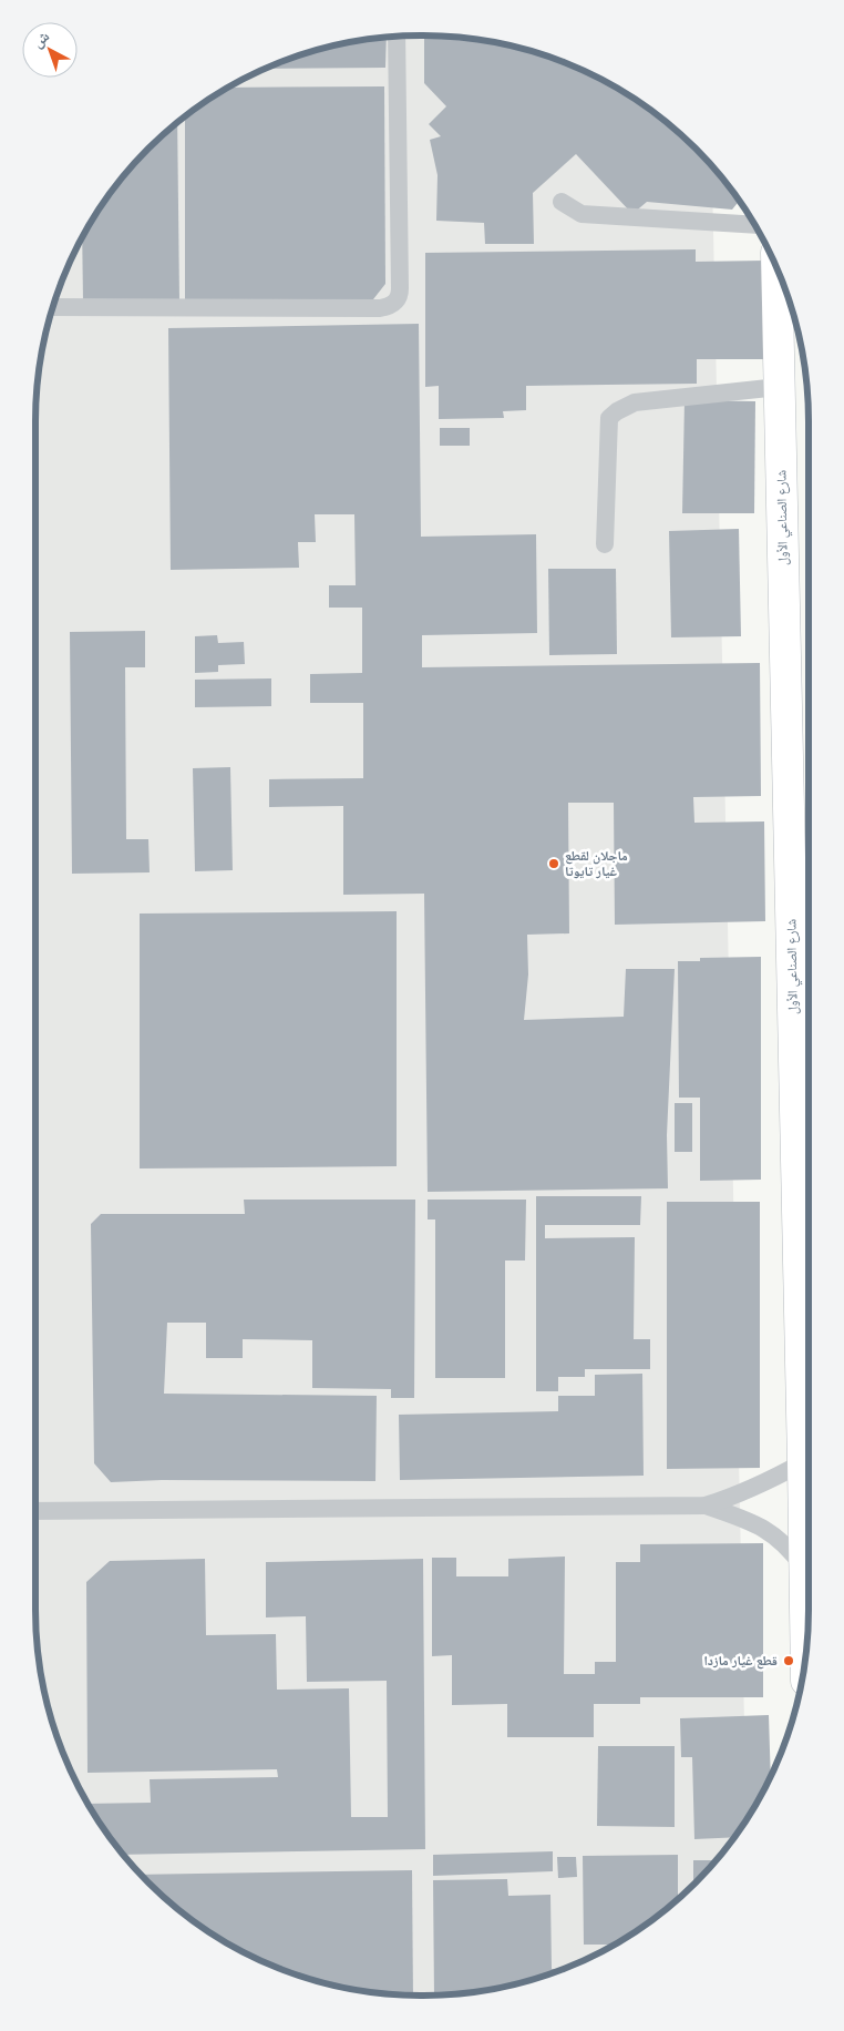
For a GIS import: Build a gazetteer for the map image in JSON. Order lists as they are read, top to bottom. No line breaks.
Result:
{"streets":{"main road":["شارع الصناعي الأول"]},"places":["ماجلان لقطع غيار تايوتا","قطع غيار مازدا"],"north":"top left"}
